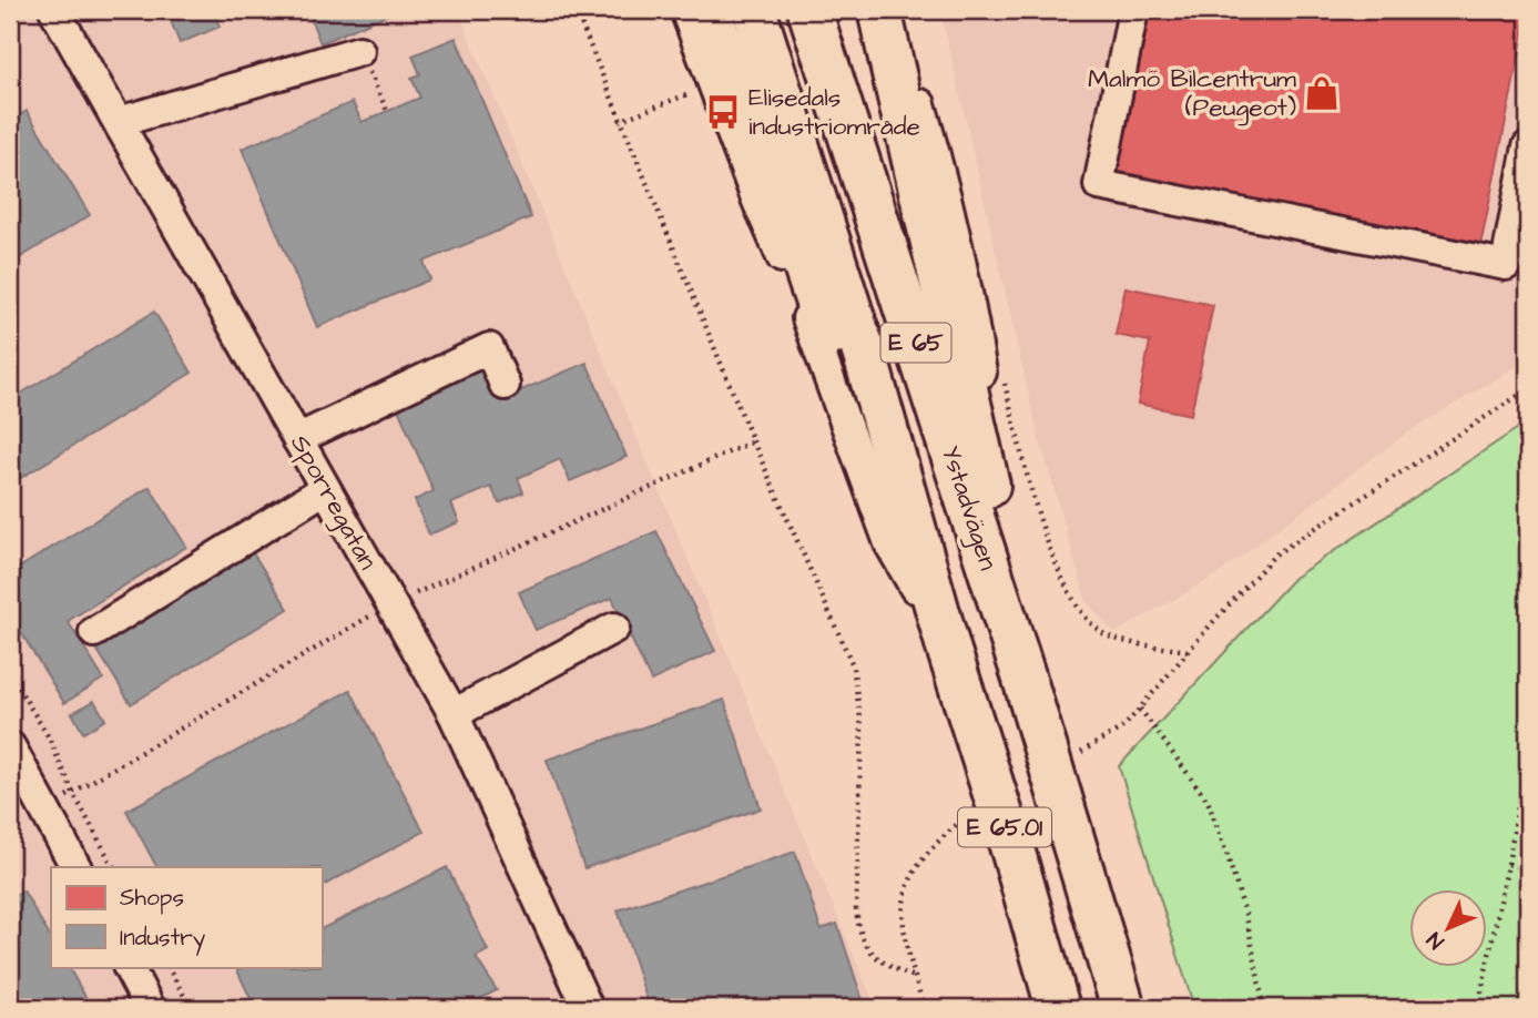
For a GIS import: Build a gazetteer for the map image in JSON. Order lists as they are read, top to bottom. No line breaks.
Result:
{"streets":{"highway":["E 65","Ystadvägen","E 65.01"],"street":["Sporregatan"]},"crossings":[["E 65","E 65.01"]],"places":{"shop":["Malmö Bilcentrum (Peugeot)"],"bus stop":["Elisedals industriområde"]},"legend":["Shops","Industry"],"north":"bottom left"}
